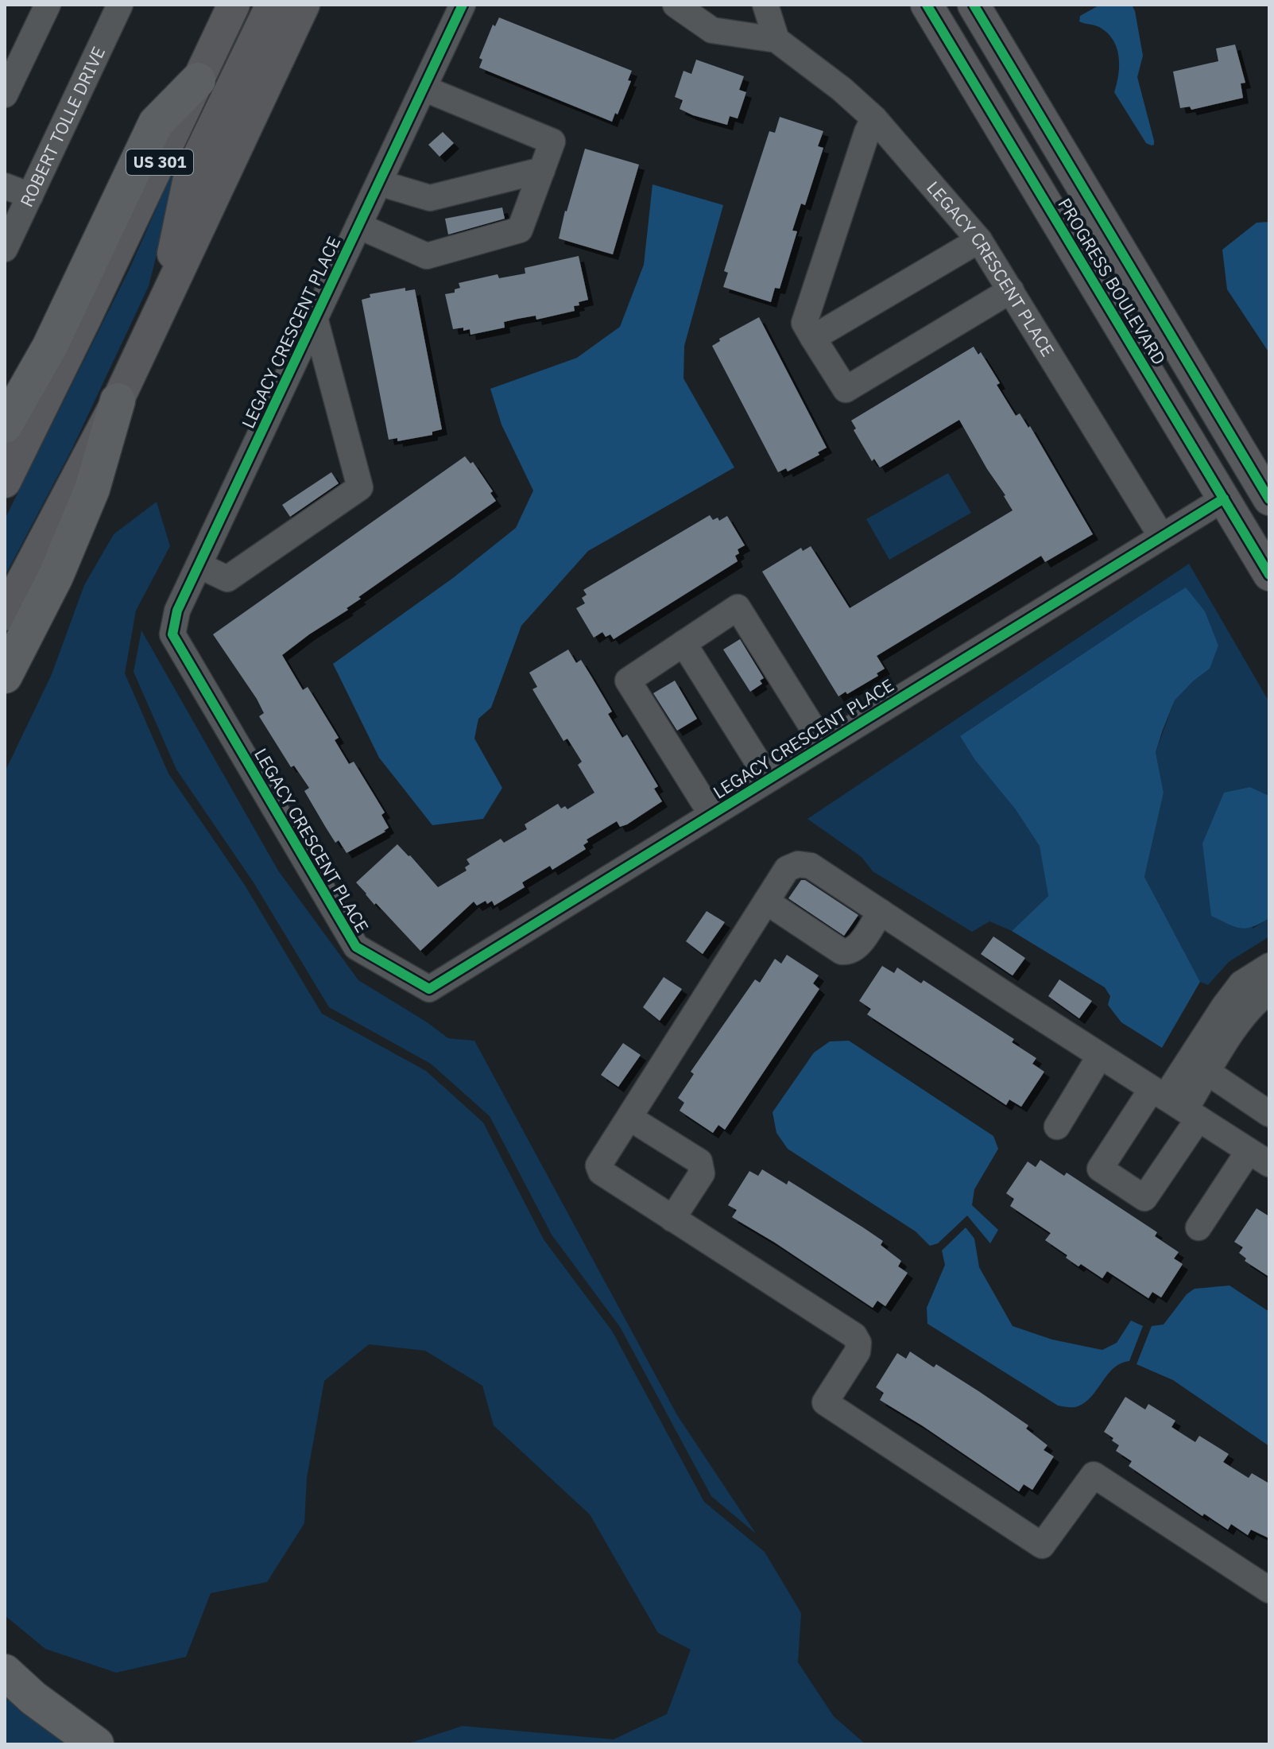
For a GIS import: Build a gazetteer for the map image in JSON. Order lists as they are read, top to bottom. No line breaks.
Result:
{"streets":{"main road":["US 301","PROGRESS BOULEVARD"],"street":["ROBERT TOLLE DRIVE","LEGACY CRESCENT PLACE"]},"crossings":[["LEGACY CRESCENT PLACE","PROGRESS BOULEVARD"]]}
